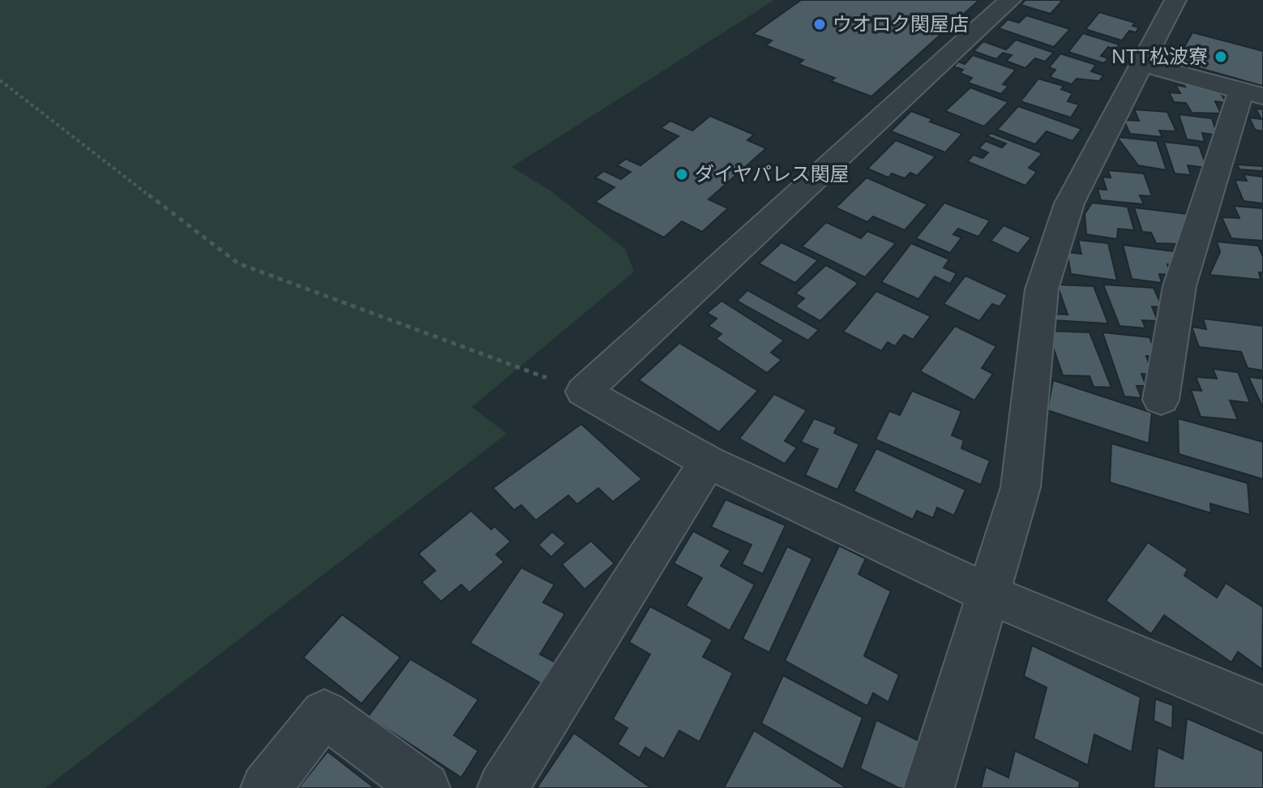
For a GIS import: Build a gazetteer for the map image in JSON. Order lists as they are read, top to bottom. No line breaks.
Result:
{"places":["ウオロク関屋店","NTT松波寮","ダイヤパレス関屋"]}
